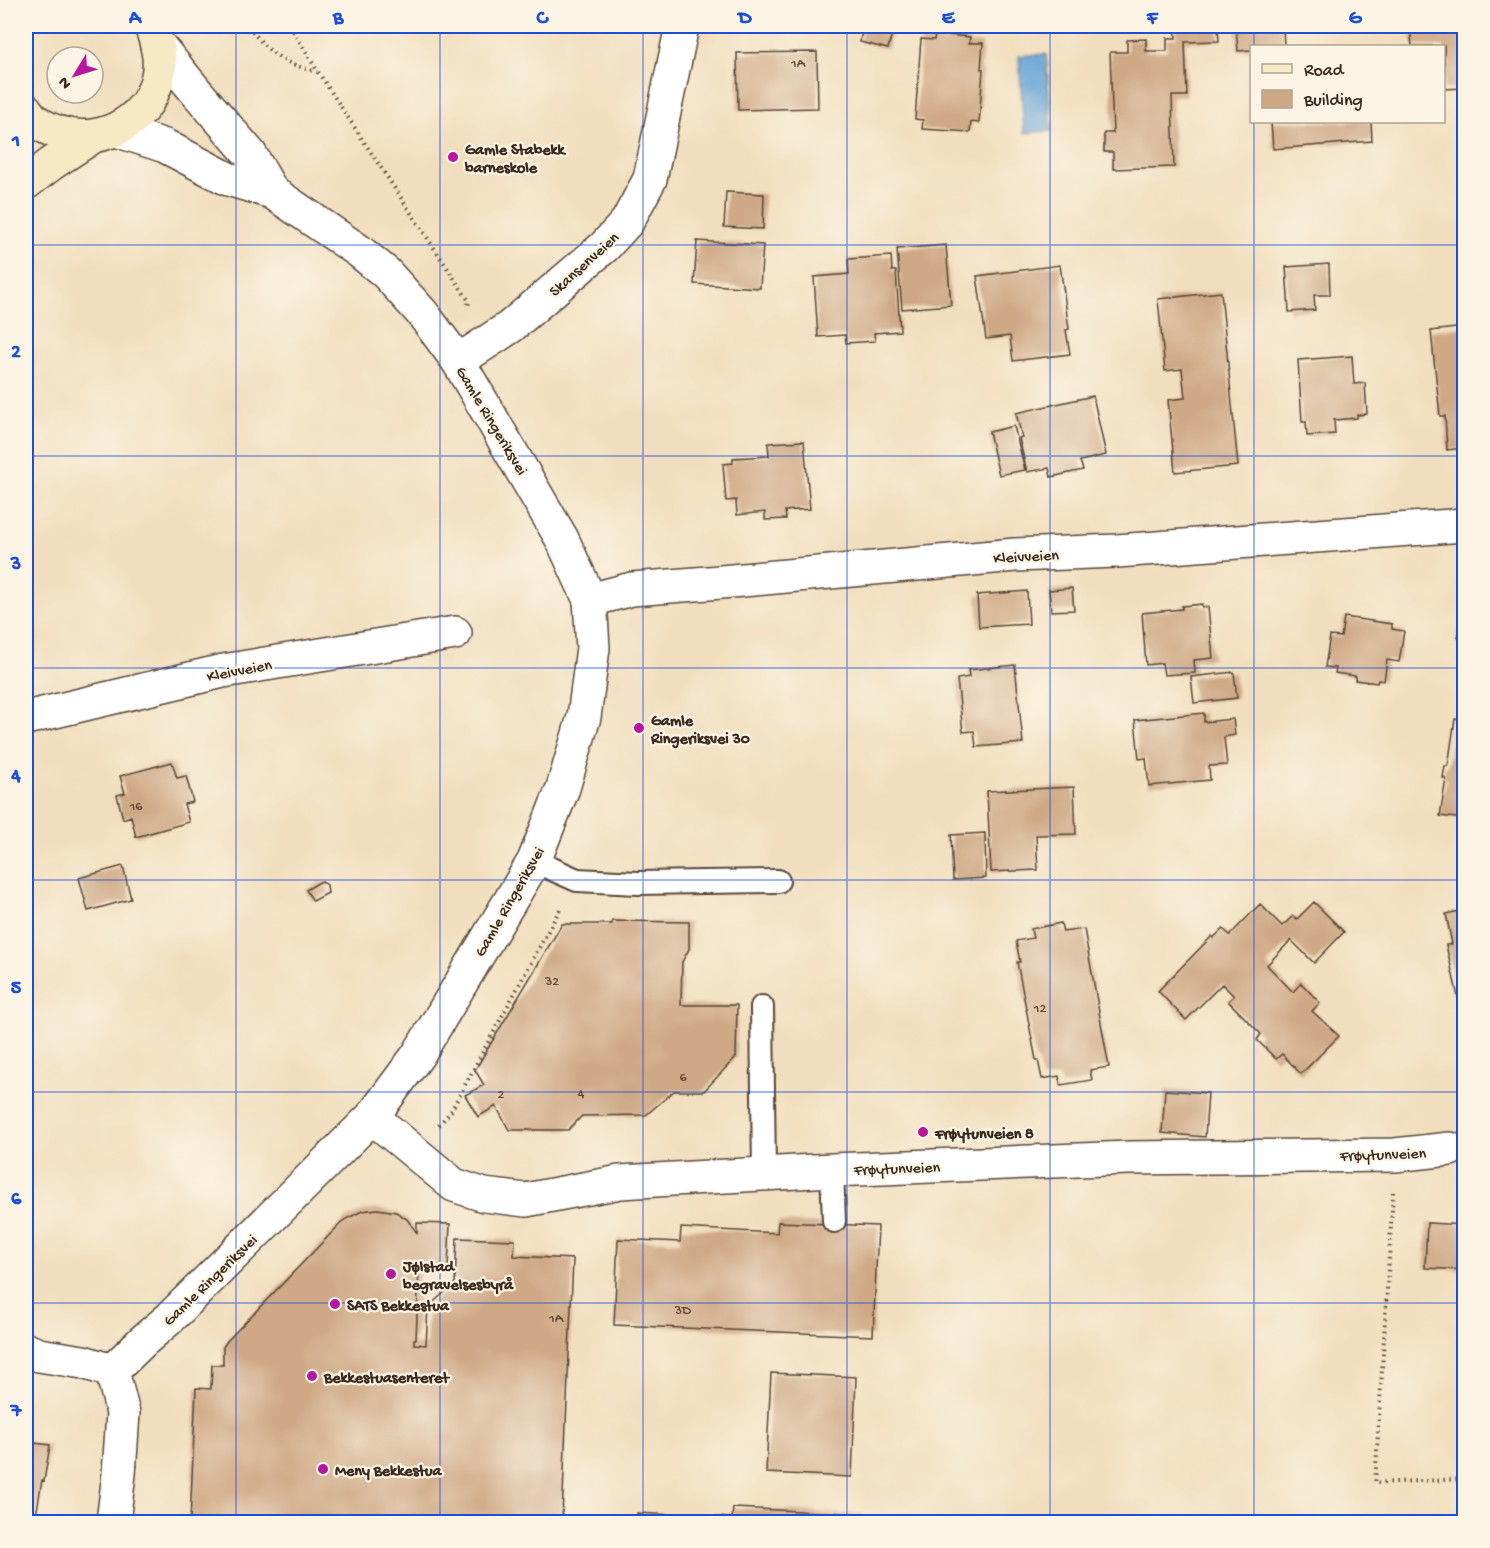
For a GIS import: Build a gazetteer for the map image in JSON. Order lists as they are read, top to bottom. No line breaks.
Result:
{"streets":{"street":["Skansenveien","Gamle Ringeriksvei","Kleivveien","Frøytunveien"]},"crossings":[["Skansenveien","Gamle Ringeriksvei"],["Gamle Ringeriksvei","Kleivveien"],["Gamle Ringeriksvei","Frøytunveien"]],"places":["Gamle Stabekk barneskole","Gamle Ringeriksvei 30","Frøytunveien 8","Jølstad begravelsesbyrå","SATS Bekkestua","Bekkestuasenteret","Meny Bekkestua"],"house_numbers":["1A","16","32","12","6","4","2","3D","1A"],"legend":["Road","Building"],"north":"bottom left","grid":{"columns":["A","B","C","D","E","F","G"],"rows":["1","2","3","4","5","6","7"]}}
